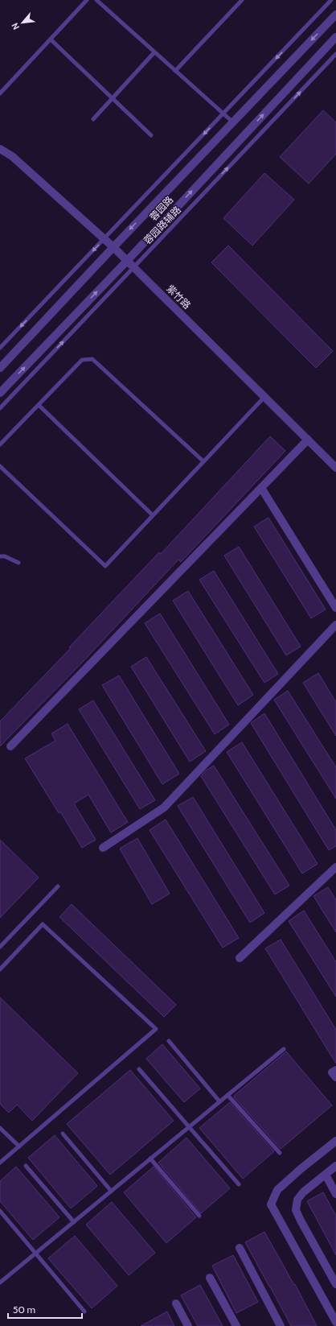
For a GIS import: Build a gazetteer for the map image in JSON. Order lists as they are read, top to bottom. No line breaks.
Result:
{"streets":{"street":["蓉园路","紫竹路"],"lane":["蓉园路辅路"]},"crossings":[["蓉园路","紫竹路"],["蓉园路辅路","紫竹路"]],"one_way":["蓉园路辅路"],"scale_bar":"50 m","north":"bottom left"}
